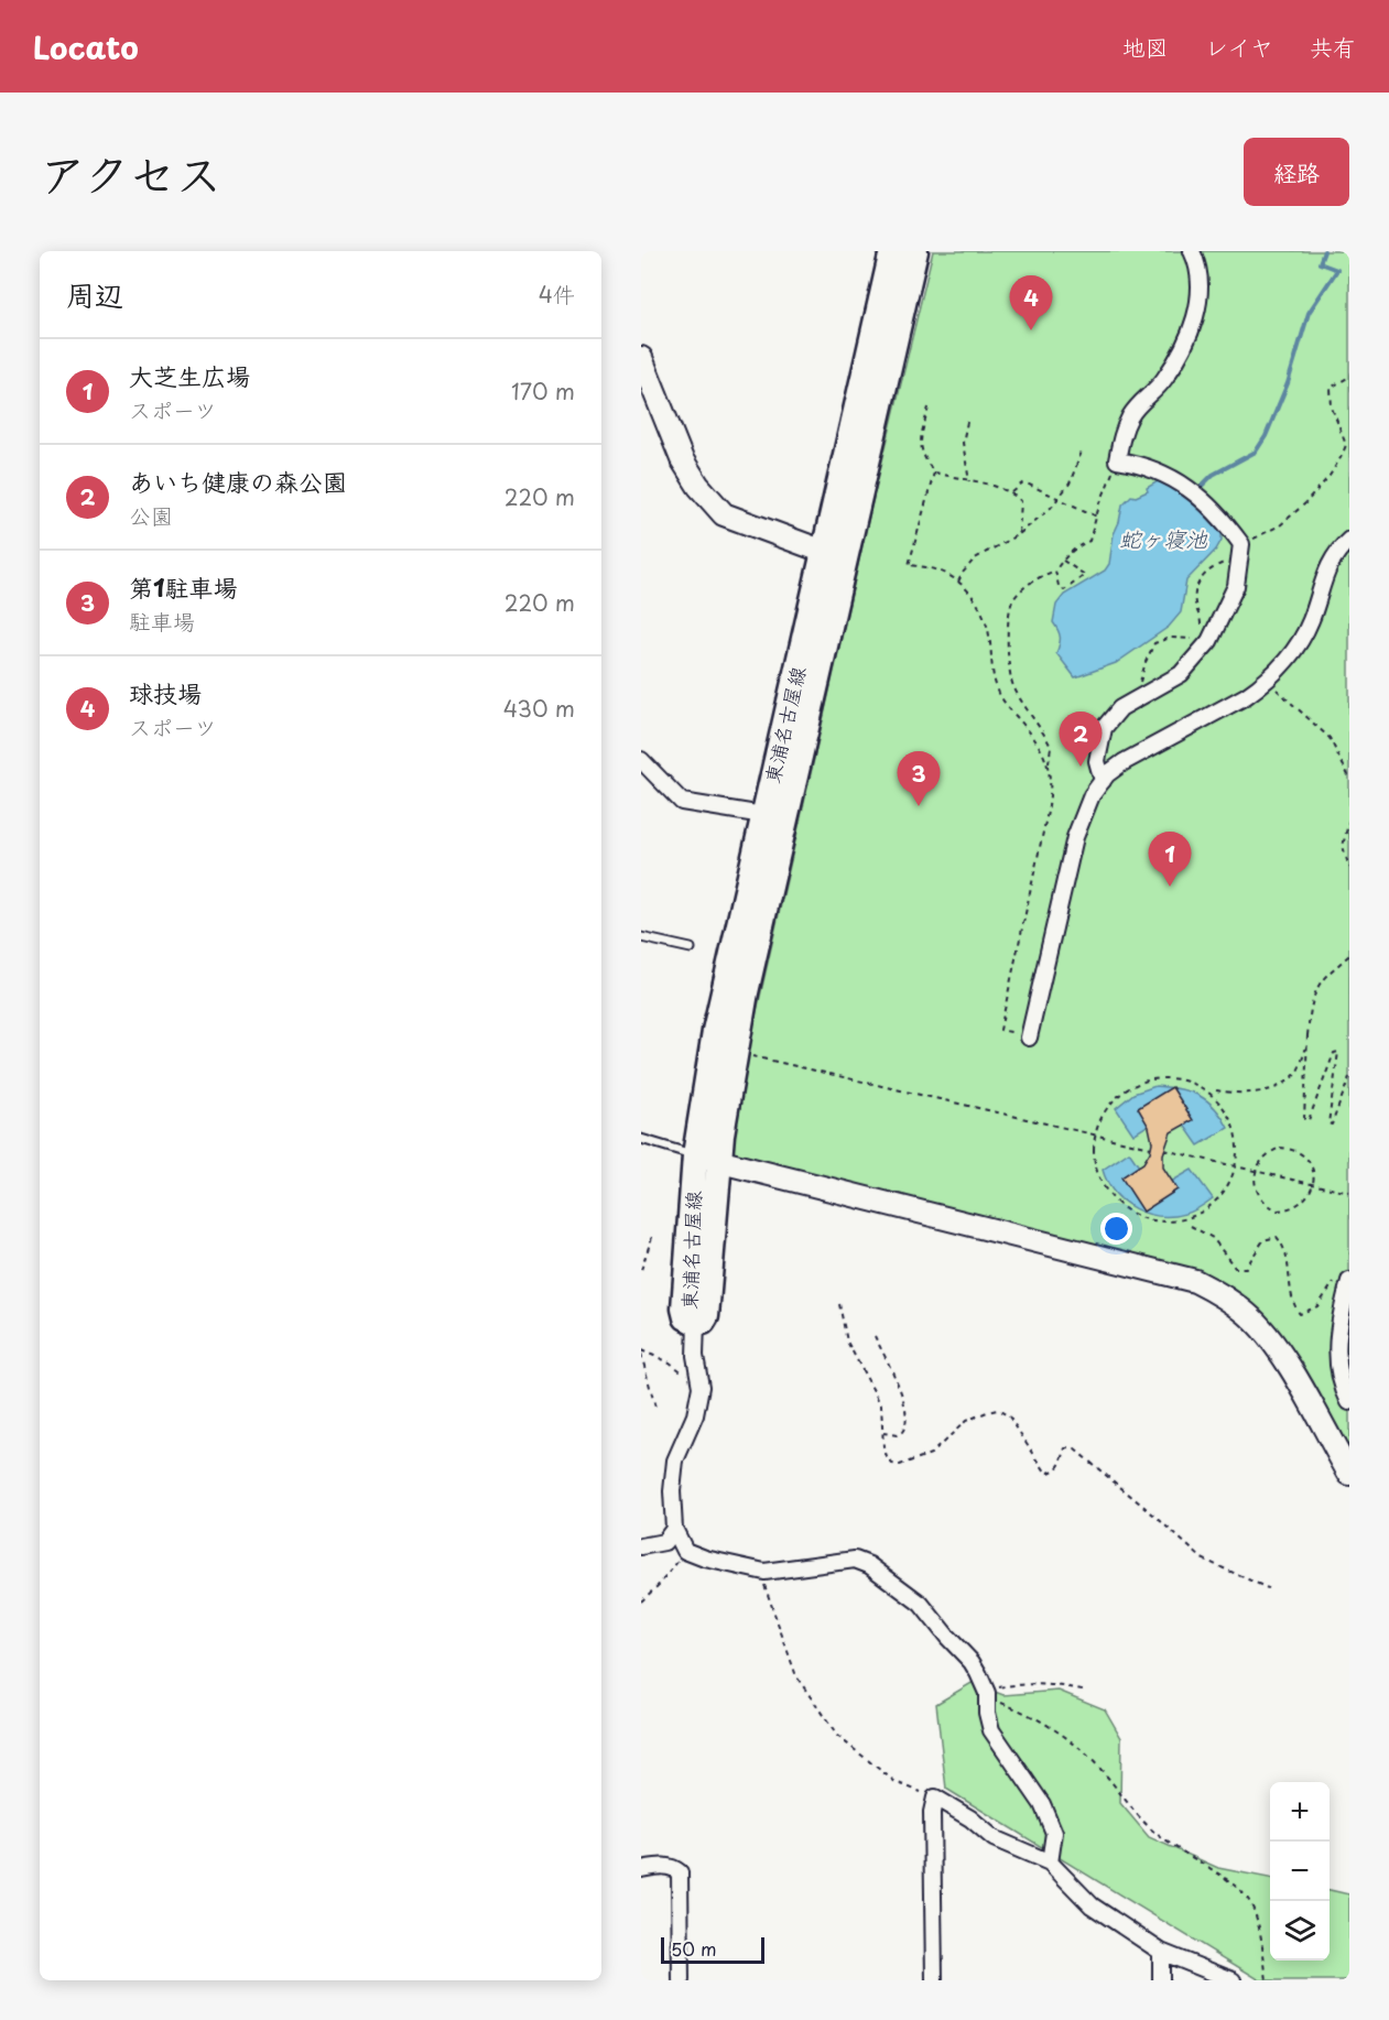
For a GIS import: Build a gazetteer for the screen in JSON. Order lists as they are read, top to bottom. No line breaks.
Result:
{"streets":{"main road":["東浦名古屋線"]},"water":["蛇ヶ寝池"],"scale_bar":"50 m","page":{"header":"Locato","nav":["地図","レイヤ","共有"],"title":"アクセス","buttons":"経路","heading":["周辺","4件"],"pins":["4","2","3","1"],"list":[{"mark":"1","name":"大芝生広場","note":"スポーツ","value":"170 m"},{"mark":"2","name":"あいち健康の森公園","note":"公園","value":"220 m"},{"mark":"3","name":"第1駐車場","note":"駐車場","value":"220 m"},{"mark":"4","name":"球技場","note":"スポーツ","value":"430 m"}],"map_buttons":["+","−"],"scale":"50 m"}}
